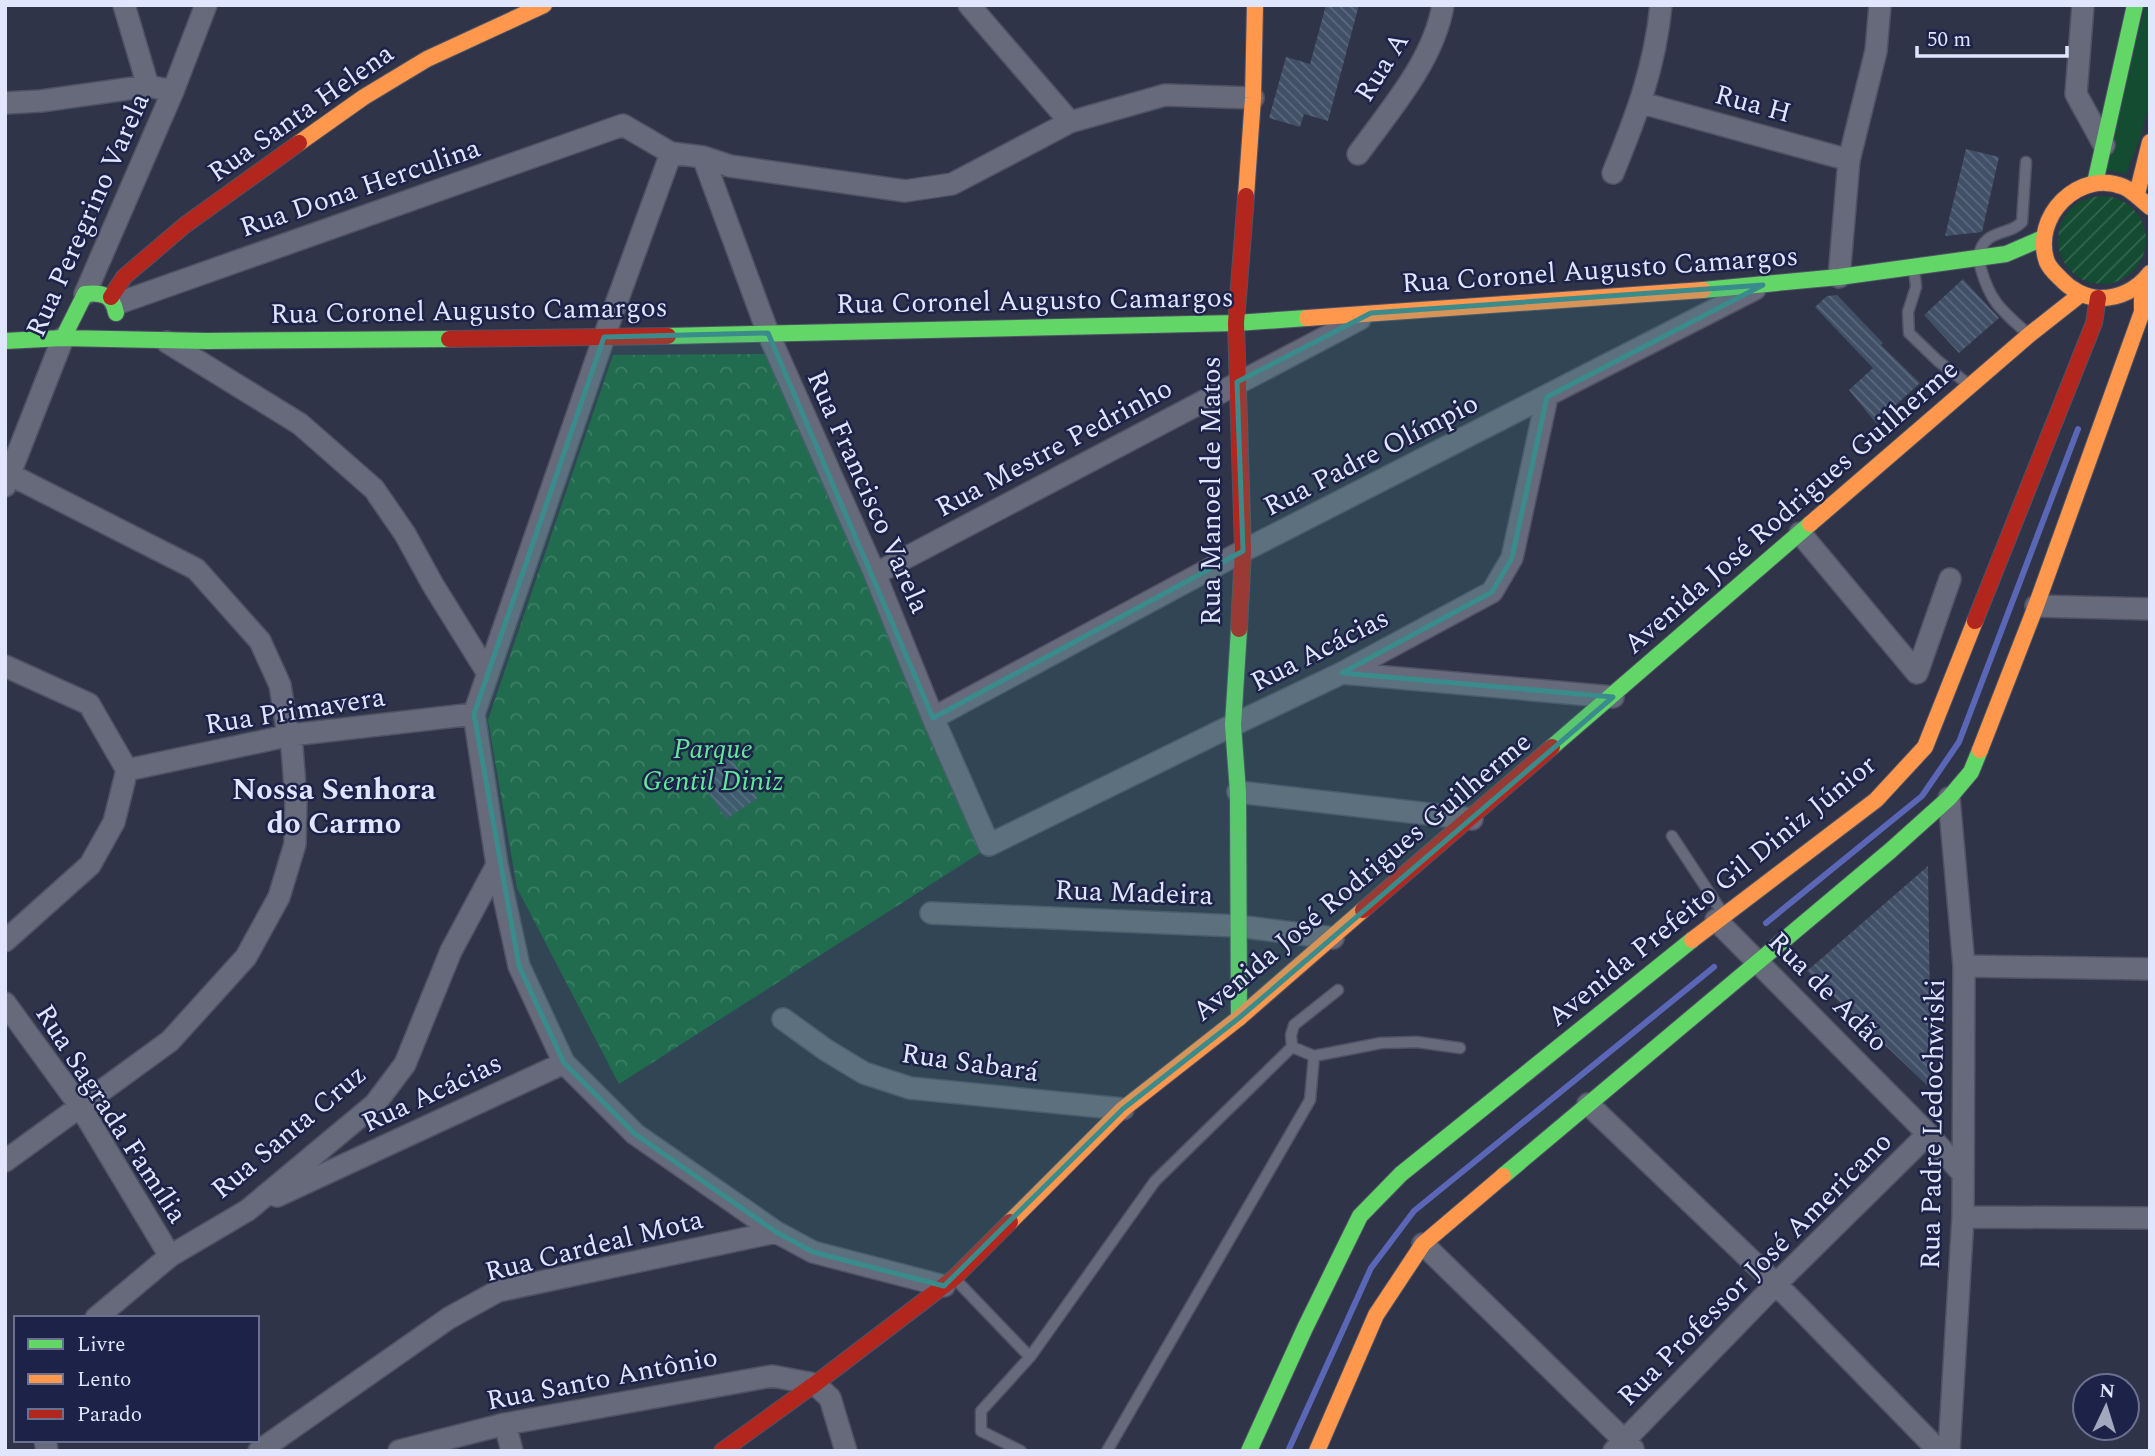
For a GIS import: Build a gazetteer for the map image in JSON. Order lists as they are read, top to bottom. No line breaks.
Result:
{"streets":{"street":["Rua A","Rua H","Rua Santa Helena","Rua Dona Herculina","Rua Peregrino Varela","Rua Coronel Augusto Camargos","Rua Mestre Pedrinho","Rua Padre Olímpio","Rua Manoel de Matos","Rua Francisco Varela","Avenida José Rodrigues Guilherme","Rua Acácias","Rua Primavera","Avenida Prefeito Gil Diniz Júnior","Rua Madeira","Rua de Adão","Rua Sabará","Rua Sagrada Família","Rua Padre Ledochwiski","Rua Santa Cruz","Rua Cardeal Mota","Rua Professor José Americano","Rua Santo Antônio"]},"crossings":[["Rua Santa Helena","Rua Dona Herculina"],["Rua Santa Helena","Rua Coronel Augusto Camargos"],["Rua Peregrino Varela","Rua Coronel Augusto Camargos"],["Rua Coronel Augusto Camargos","Rua Mestre Pedrinho"],["Rua Coronel Augusto Camargos","Rua Padre Olímpio"],["Rua Coronel Augusto Camargos","Rua Manoel de Matos"],["Rua Coronel Augusto Camargos","Rua Francisco Varela"],["Rua Mestre Pedrinho","Rua Manoel de Matos"],["Rua Mestre Pedrinho","Rua Francisco Varela"],["Rua Padre Olímpio","Rua Manoel de Matos"],["Rua Padre Olímpio","Rua Francisco Varela"],["Rua Padre Olímpio","Rua Acácias"],["Rua Manoel de Matos","Avenida José Rodrigues Guilherme"],["Rua Manoel de Matos","Rua Acácias"],["Rua Manoel de Matos","Rua Madeira"],["Rua Francisco Varela","Rua Acácias"],["Avenida José Rodrigues Guilherme","Rua Madeira"],["Avenida José Rodrigues Guilherme","Rua Sabará"],["Avenida José Rodrigues Guilherme","Rua Santo Antônio"],["Rua Acácias","Rua Santa Cruz"],["Avenida Prefeito Gil Diniz Júnior","Rua de Adão"],["Rua de Adão","Rua Professor José Americano"],["Rua Sagrada Família","Rua Santa Cruz"],["Rua Padre Ledochwiski","Rua Professor José Americano"]],"districts":["Nossa Senhora do Carmo"],"parks":["Parque Gentil Diniz"],"legend":["Livre","Lento","Parado"],"scale_bar":"50 m","north":"top"}
